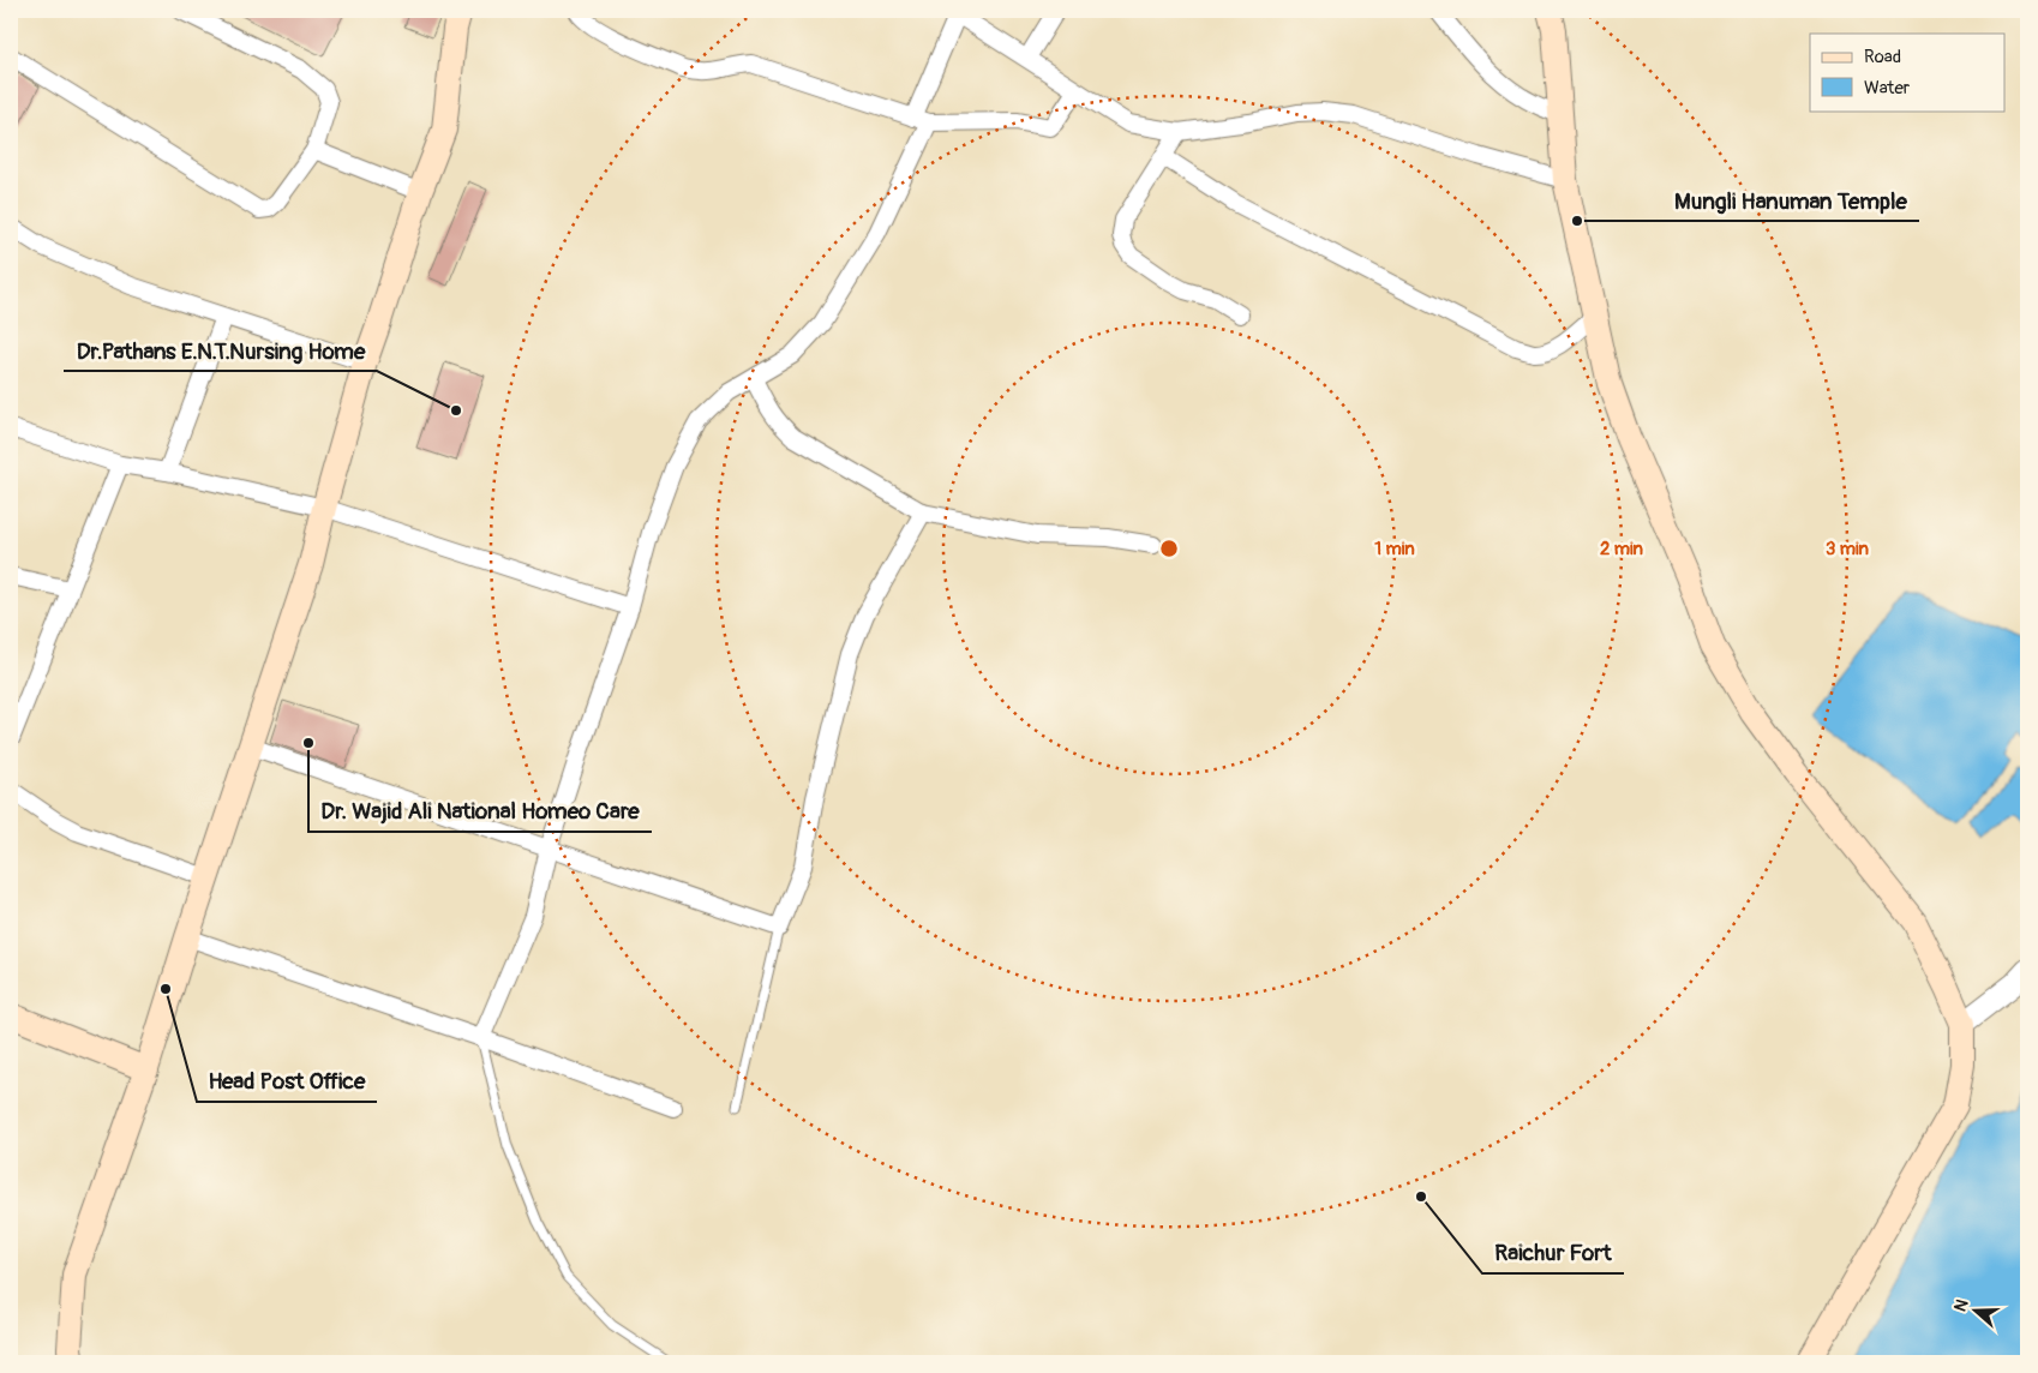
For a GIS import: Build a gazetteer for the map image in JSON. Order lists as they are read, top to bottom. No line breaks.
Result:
{"places":["Mungli Hanuman Temple","Dr.Pathans E.N.T.Nursing Home","Dr. Wajid Ali National Homeo Care","Head Post Office","Raichur Fort"],"legend":["Road","Water"],"north":"left","rings":["1 min","2 min","3 min"]}
